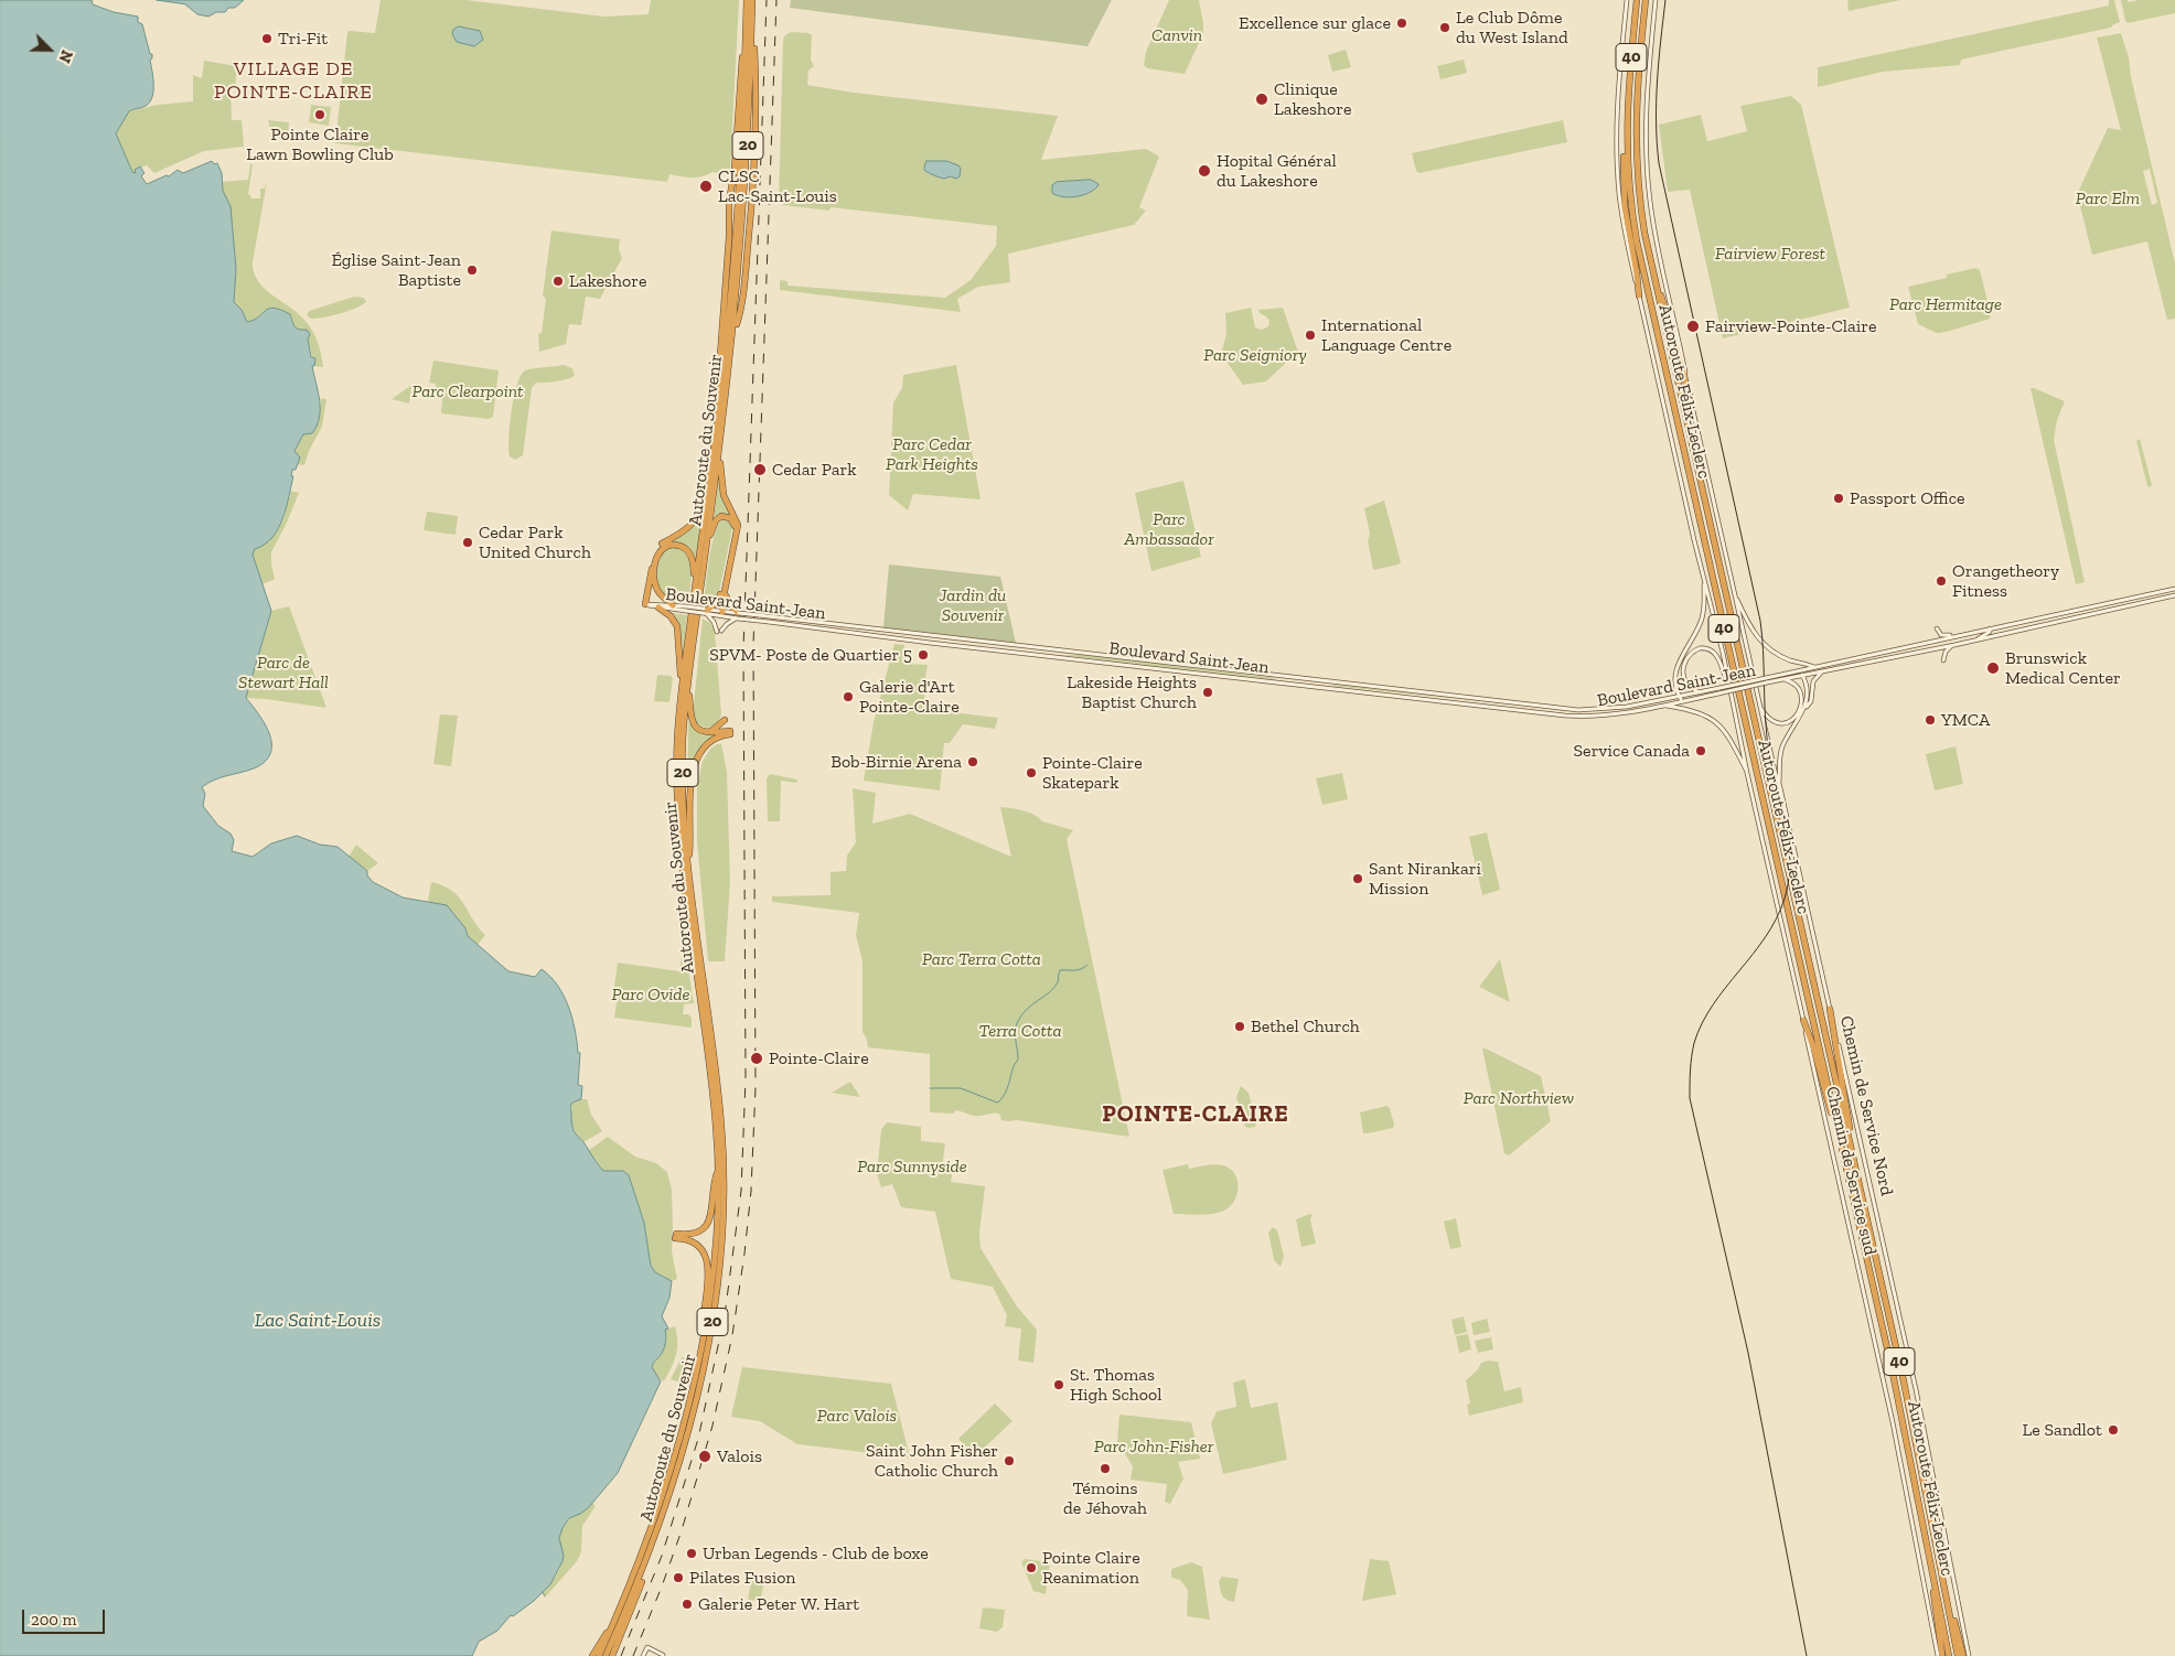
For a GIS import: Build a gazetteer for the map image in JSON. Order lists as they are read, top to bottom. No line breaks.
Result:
{"streets":{"highway":["40","20","Autoroute Félix-Leclerc","Autoroute du Souvenir"],"main road":["Boulevard Saint-Jean","Chemin de Service Nord","Chemin de Service sud"]},"crossings":[["Autoroute du Souvenir","Boulevard Saint-Jean"]],"districts":["VILLAGE DE POINTE-CLAIRE","POINTE-CLAIRE"],"water":["Lac Saint-Louis"],"parks":["Canvin","Parc Elm","Fairview Forest","Parc Hermitage","Parc Seigniory","Parc Clearpoint","Parc Cedar Park Heights","Parc Ambassador","Jardin du Souvenir","Parc de Stewart Hall","Parc Terra Cotta","Parc Ovide","Terra Cotta","Parc Northview","Parc Sunnyside","Parc Valois","Parc John-Fisher"],"places":["Excellence sur glace","Le Club Dôme du West Island","Tri-Fit","Clinique Lakeshore","Pointe Claire Lawn Bowling Club","Hopital Général du Lakeshore","CLSC Lac-Saint-Louis","Église Saint-Jean Baptiste","Lakeshore","Fairview-Pointe-Claire","International Language Centre","Cedar Park","Passport Office","Cedar Park United Church","Orangetheory Fitness","SPVM- Poste de Quartier 5","Brunswick Medical Center","Lakeside Heights Baptist Church","Galerie d'Art Pointe-Claire","YMCA","Service Canada","Bob-Birnie Arena","Pointe-Claire Skatepark","Sant Nirankari Mission","Bethel Church","Pointe-Claire","St. Thomas High School","Le Sandlot","Valois","Saint John Fisher Catholic Church","Témoins de Jéhovah","Urban Legends - Club de boxe","Pointe Claire Reanimation","Pilates Fusion","Galerie Peter W. Hart"],"scale_bar":"200 m","north":"bottom right"}
